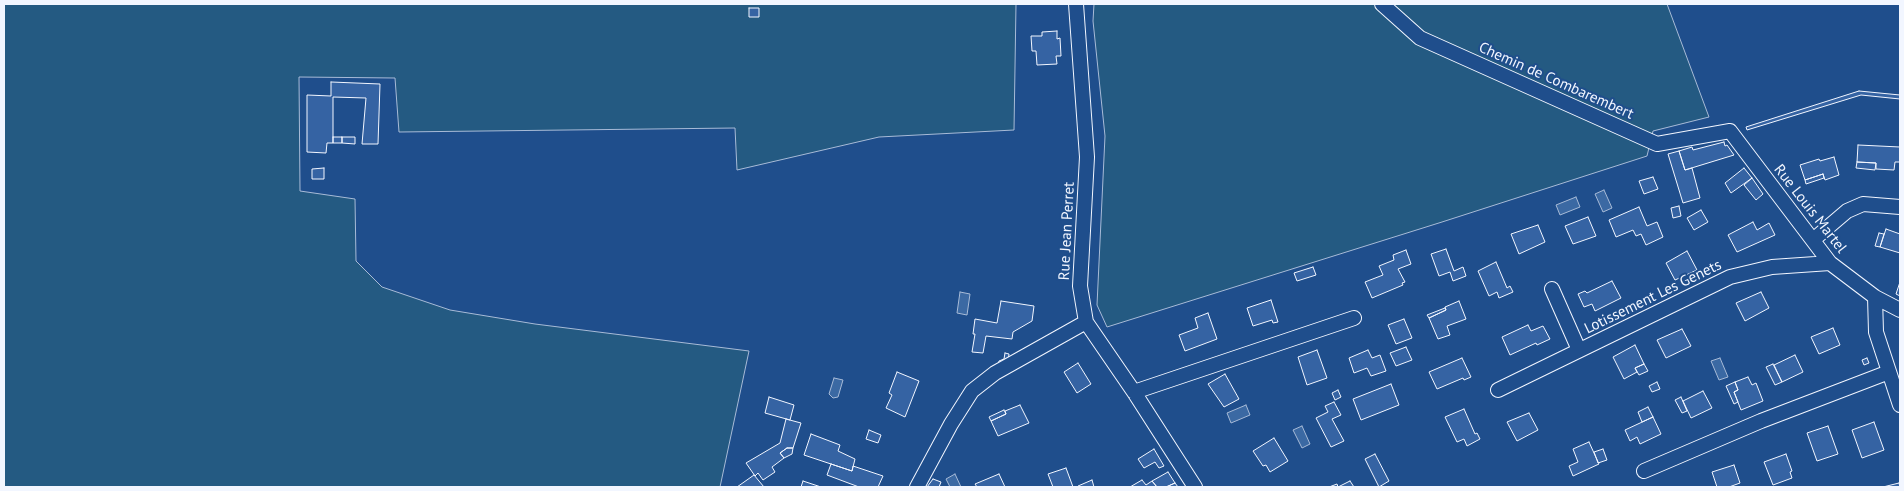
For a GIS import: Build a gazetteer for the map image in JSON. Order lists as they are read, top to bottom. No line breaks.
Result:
{"streets":{"street":["Chemin de Combarembert","Rue Louis Martel","Rue Jean Perret","Lotissement Les Genets"]},"crossings":[["Chemin de Combarembert","Rue Louis Martel"],["Rue Louis Martel","Lotissement Les Genets"]]}
